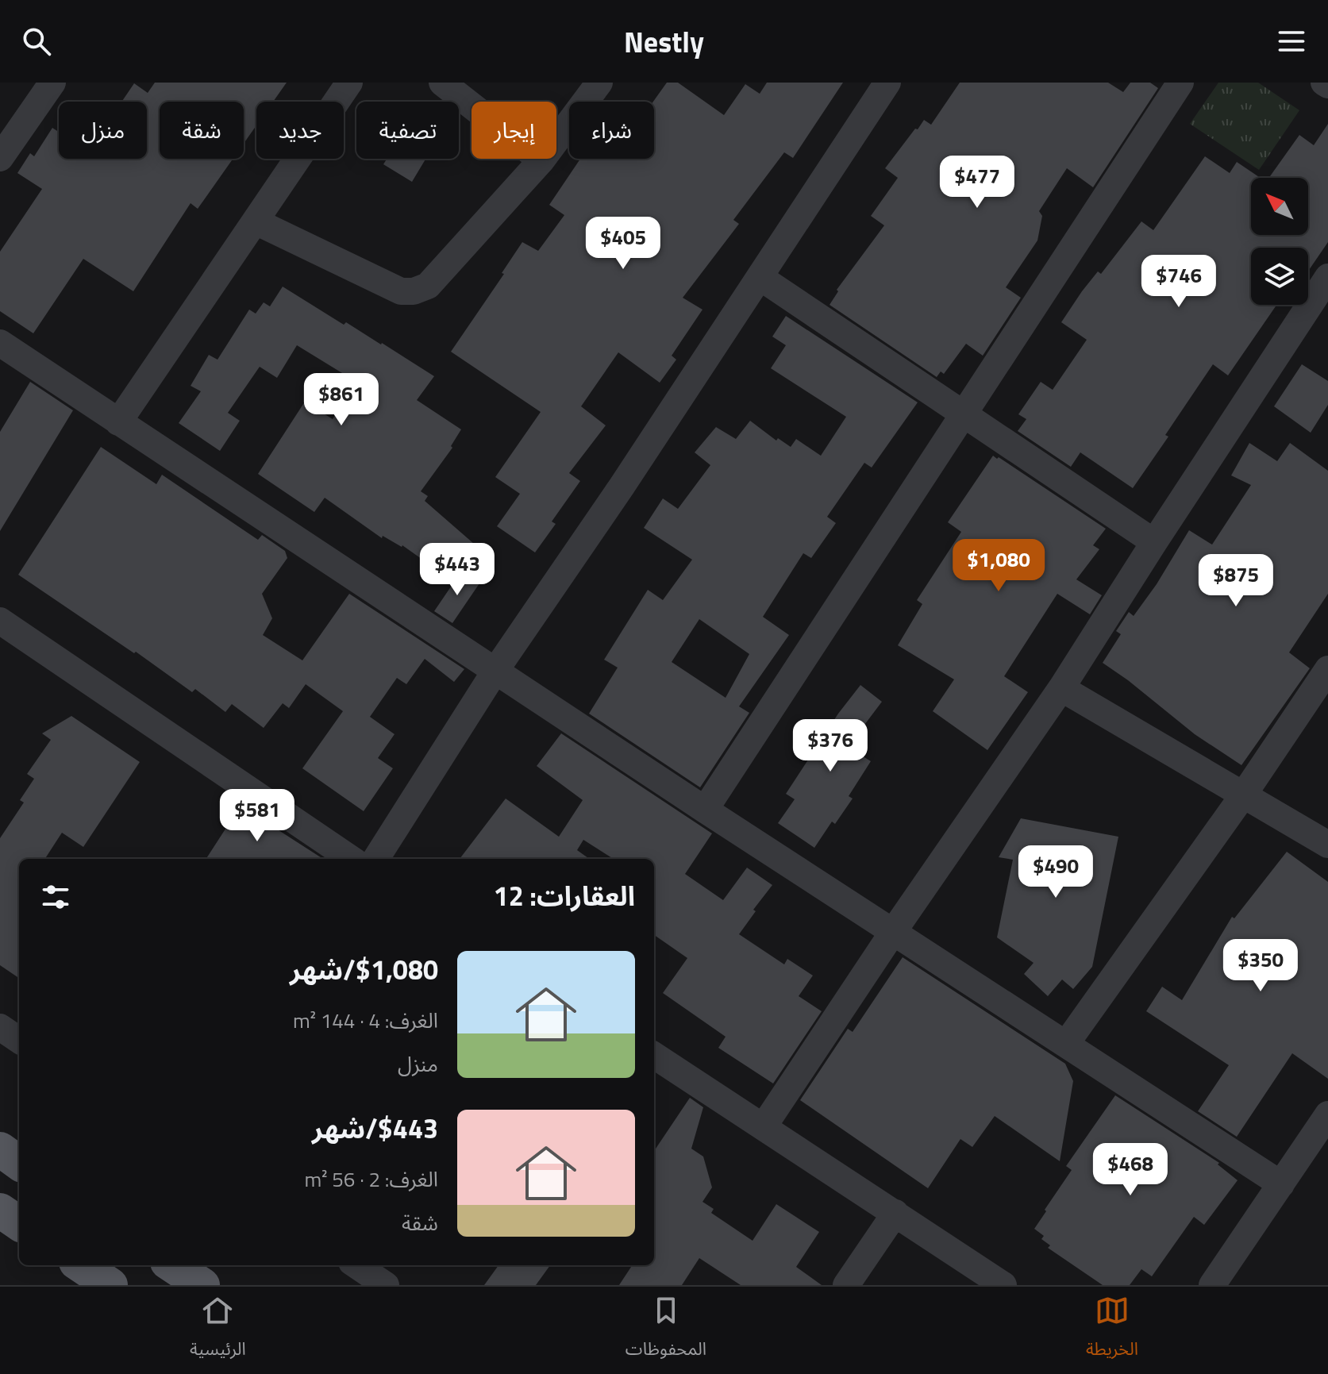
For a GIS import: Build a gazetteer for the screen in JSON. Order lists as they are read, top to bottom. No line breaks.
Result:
{"north":"top left","page":{"header":"Nestly","chip":["شراء","إيجار","تصفية","جديد","شقة","منزل"],"price":["$477","$405","$746","$861","$1,080","$443","$875","$376","$581","$490","$350","$468"],"heading":"العقارات: 12","list":[{"name":"$1,080/شهر","note":"الغرف: 4 · 144 m² · منزل"},{"name":"$443/شهر","note":"الغرف: 2 · 56 m² · شقة"}],"tabs":["الخريطة","المحفوظات","الرئيسية"]}}
